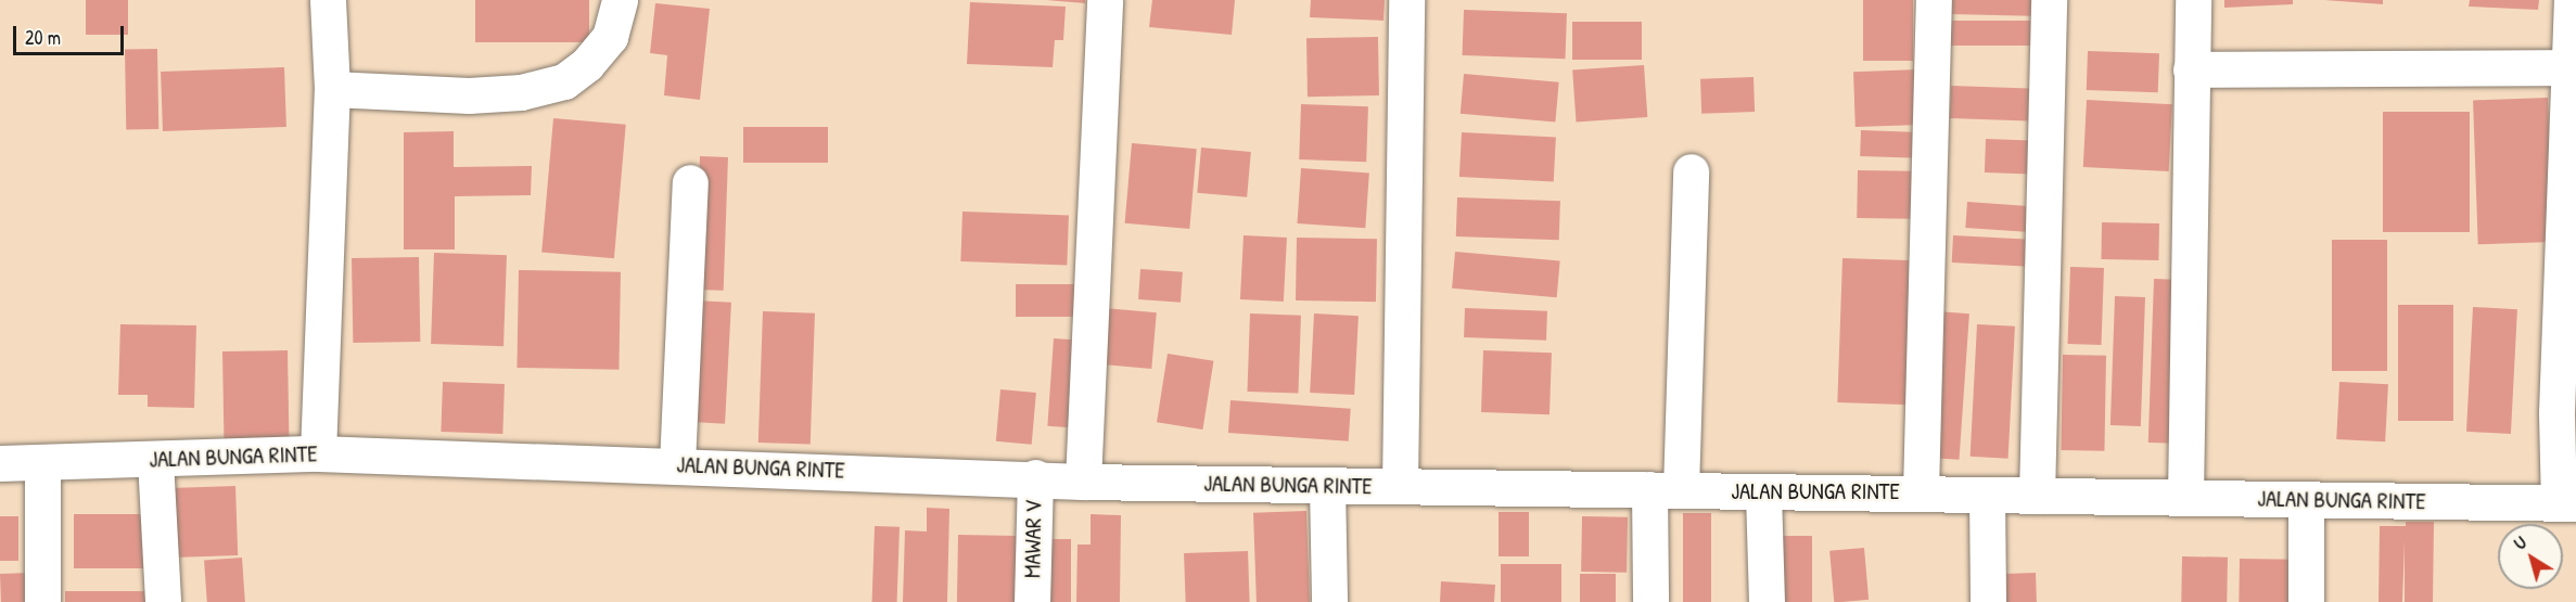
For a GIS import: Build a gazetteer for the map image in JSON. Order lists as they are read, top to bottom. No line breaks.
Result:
{"streets":{"street":["JALAN BUNGA RINTE","MAWAR V"]},"crossings":[["JALAN BUNGA RINTE","MAWAR V"]],"scale_bar":"20 m","north":"top left"}
